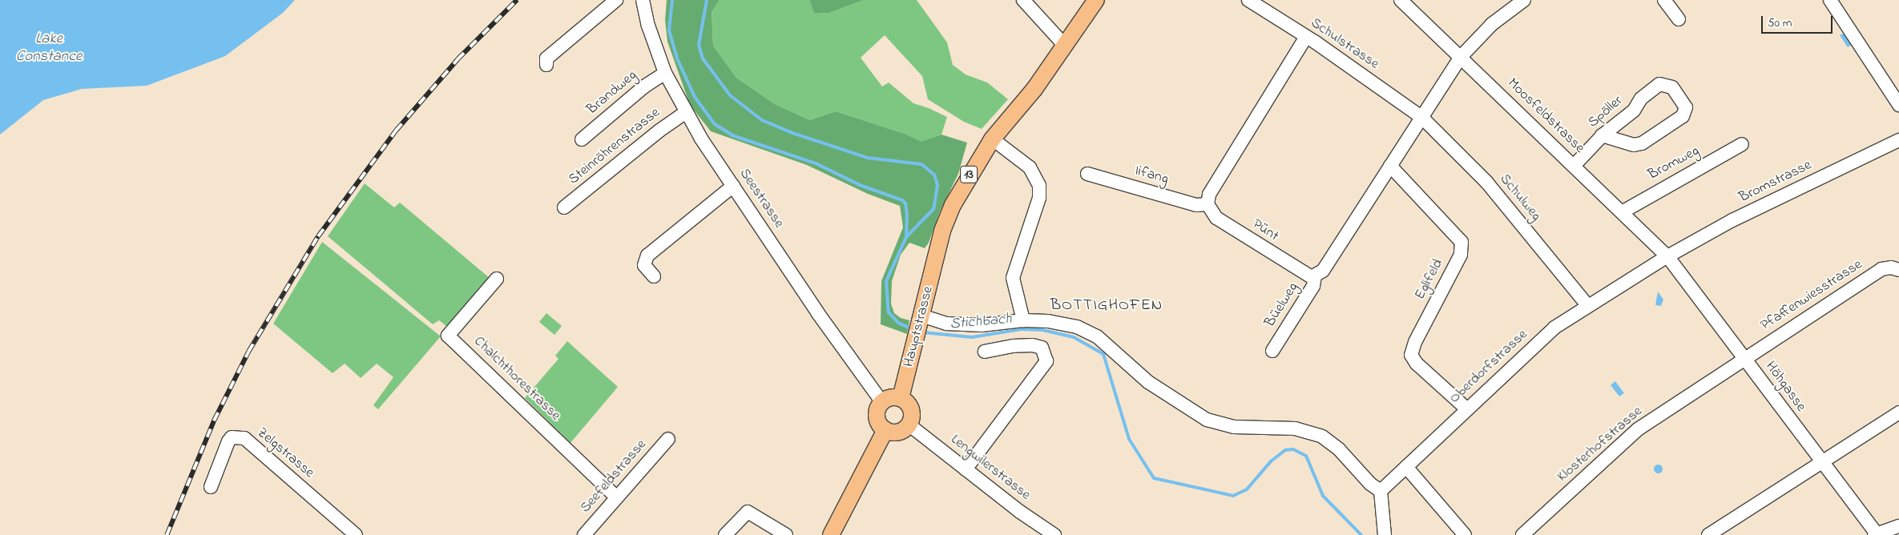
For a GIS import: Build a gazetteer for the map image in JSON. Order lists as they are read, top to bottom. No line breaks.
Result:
{"streets":{"main road":["13","Hauptstrasse"],"street":["Schulstrasse","Brandweg","Spöller","Moosfeldstrasse","Steinröhrenstrasse","Bromweg","Iifang","Bromstrasse","Schulweg","Seestrasse","Pünt","Eglifeld","Pfaffenwiesstrasse","Büelweg","Oberdorfstrasse","Chalchthorestrasse","Höhgasse","Klosterhofstrasse","Zelgstrasse","Lengwilerstrasse","Seefeldstrasse"]},"crossings":[["Schulstrasse","Schulweg"],["Brandweg","Seestrasse"],["Spöller","Moosfeldstrasse"],["Moosfeldstrasse","Bromweg"],["Moosfeldstrasse","Bromstrasse"],["Moosfeldstrasse","Oberdorfstrasse"],["Moosfeldstrasse","Höhgasse"],["Steinröhrenstrasse","Seestrasse"],["Iifang","Pünt"],["Bromstrasse","Oberdorfstrasse"],["Bromstrasse","Höhgasse"],["Schulweg","Oberdorfstrasse"],["Seestrasse","Hauptstrasse"],["Seestrasse","Lengwilerstrasse"],["Pünt","Büelweg"],["Eglifeld","Oberdorfstrasse"],["Pfaffenwiesstrasse","Höhgasse"],["Pfaffenwiesstrasse","Klosterhofstrasse"],["Hauptstrasse","Lengwilerstrasse"],["Oberdorfstrasse","Höhgasse"],["Chalchthorestrasse","Seefeldstrasse"],["Höhgasse","Klosterhofstrasse"]],"districts":["BOTTIGHOFEN"],"water":["Lake Constance","Stichbach"],"scale_bar":"50 m"}
